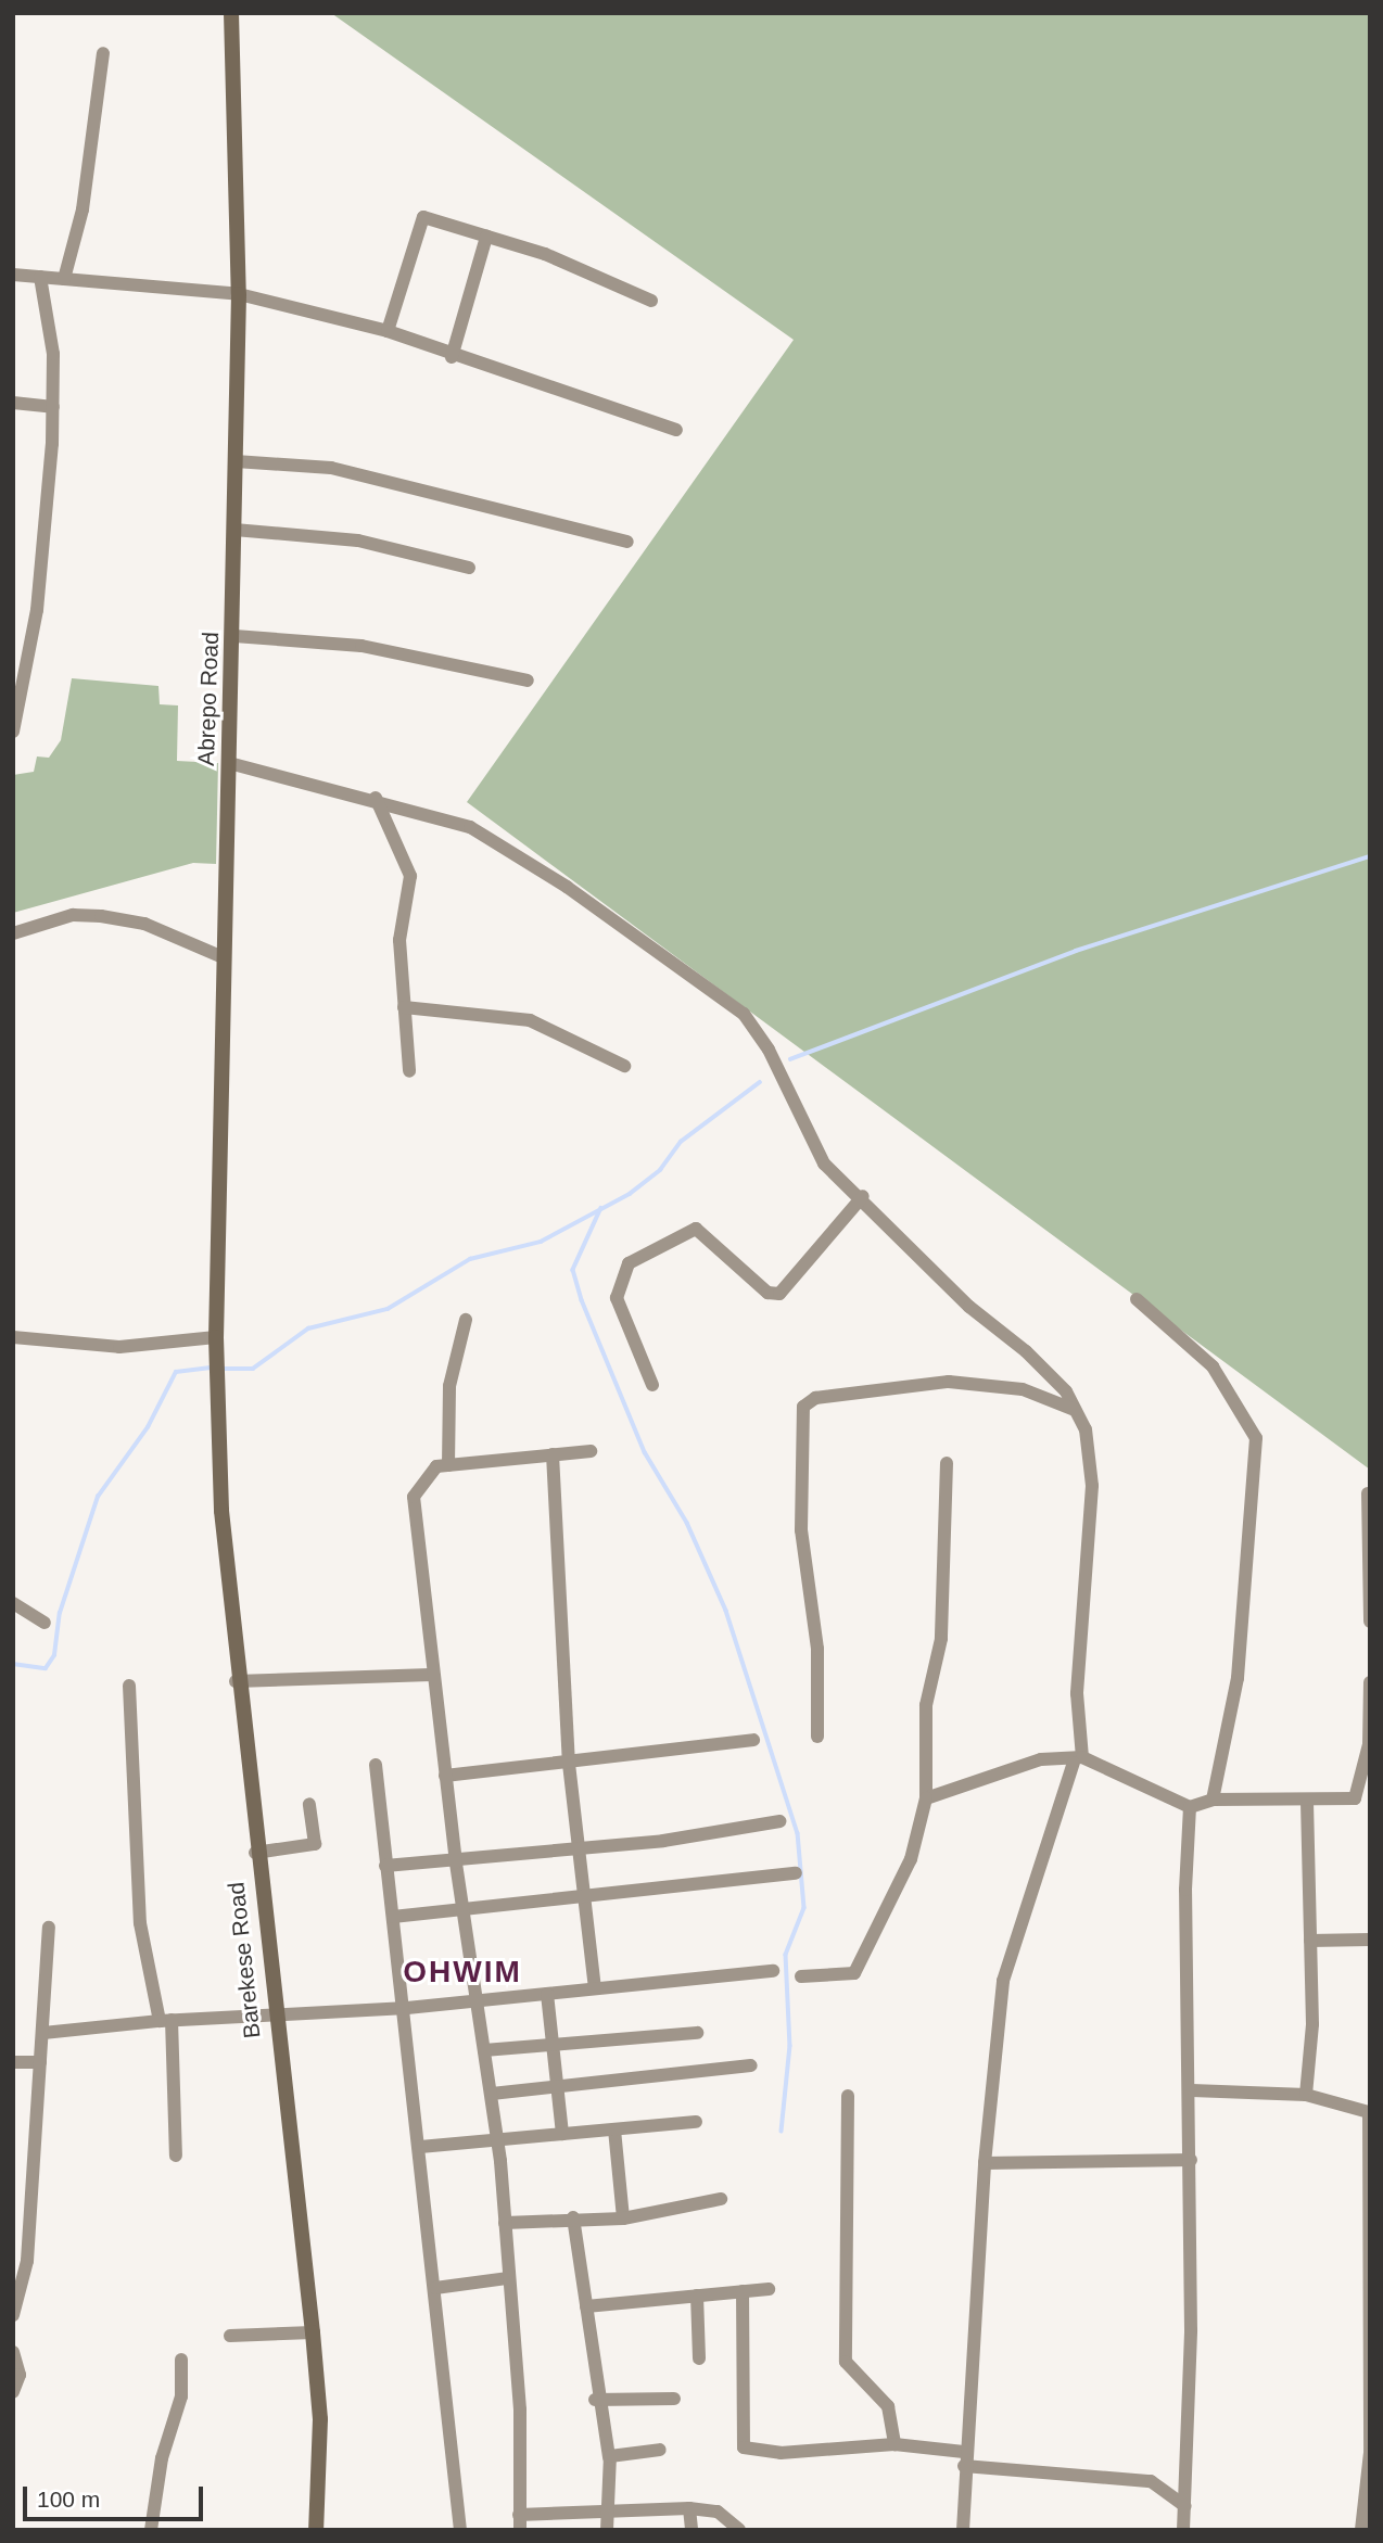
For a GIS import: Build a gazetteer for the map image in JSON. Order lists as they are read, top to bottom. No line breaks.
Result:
{"streets":{"main road":["Abrepo Road","Barekese Road"]},"crossings":[["Abrepo Road","Barekese Road"]],"districts":["OHWIM"],"scale_bar":"100 m"}
